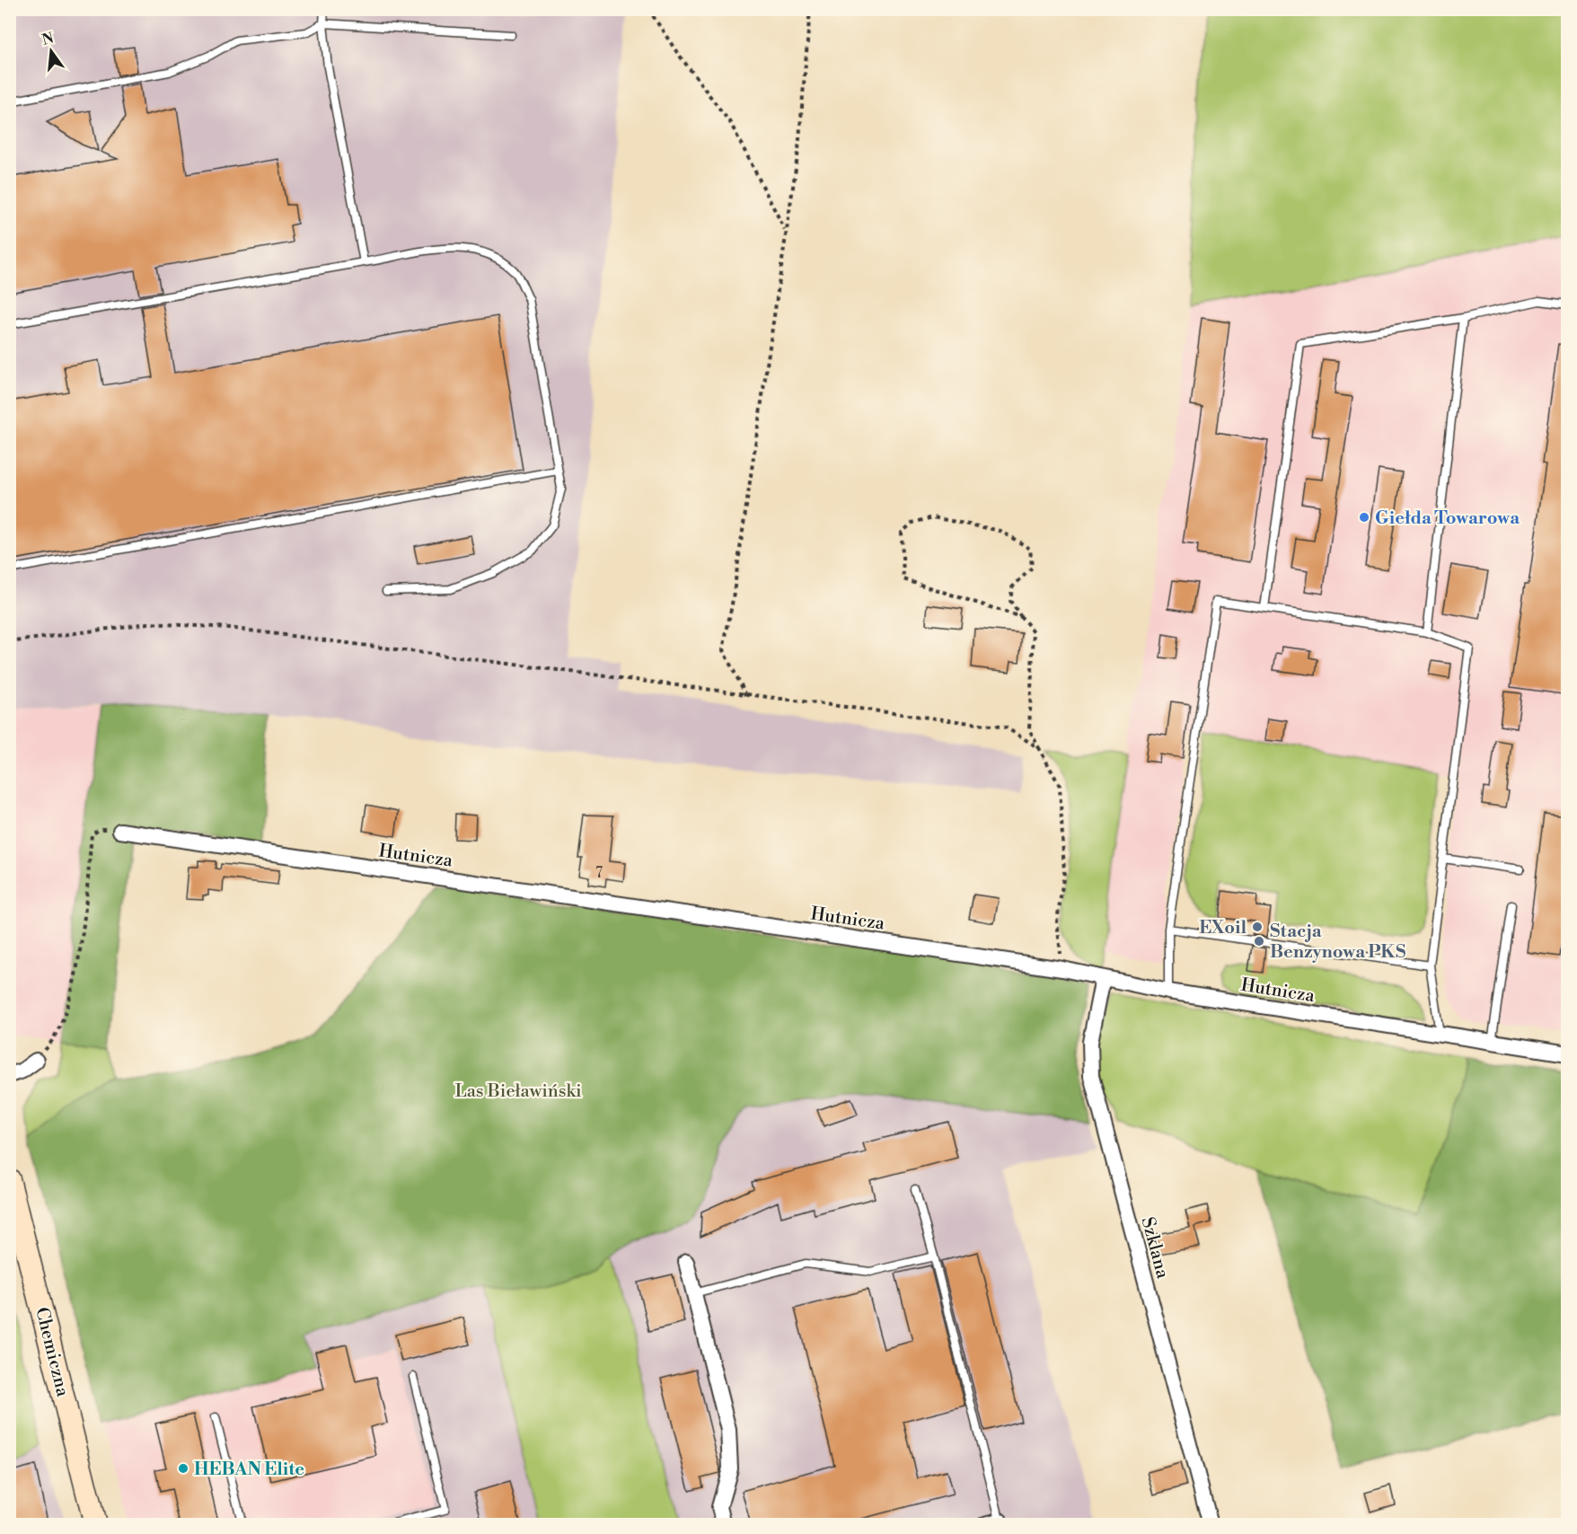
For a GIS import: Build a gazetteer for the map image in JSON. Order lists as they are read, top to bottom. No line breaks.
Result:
{"streets":{"street":["Hutnicza","Szklana","Chemiczna"]},"crossings":[["Hutnicza","Szklana"]],"parks":["Las Bieławiński"],"places":["Giełda Towarowa","EXoil","Stacja Benzynowa PKS","HEBAN Elite"],"house_numbers":["7"],"north":"top"}
